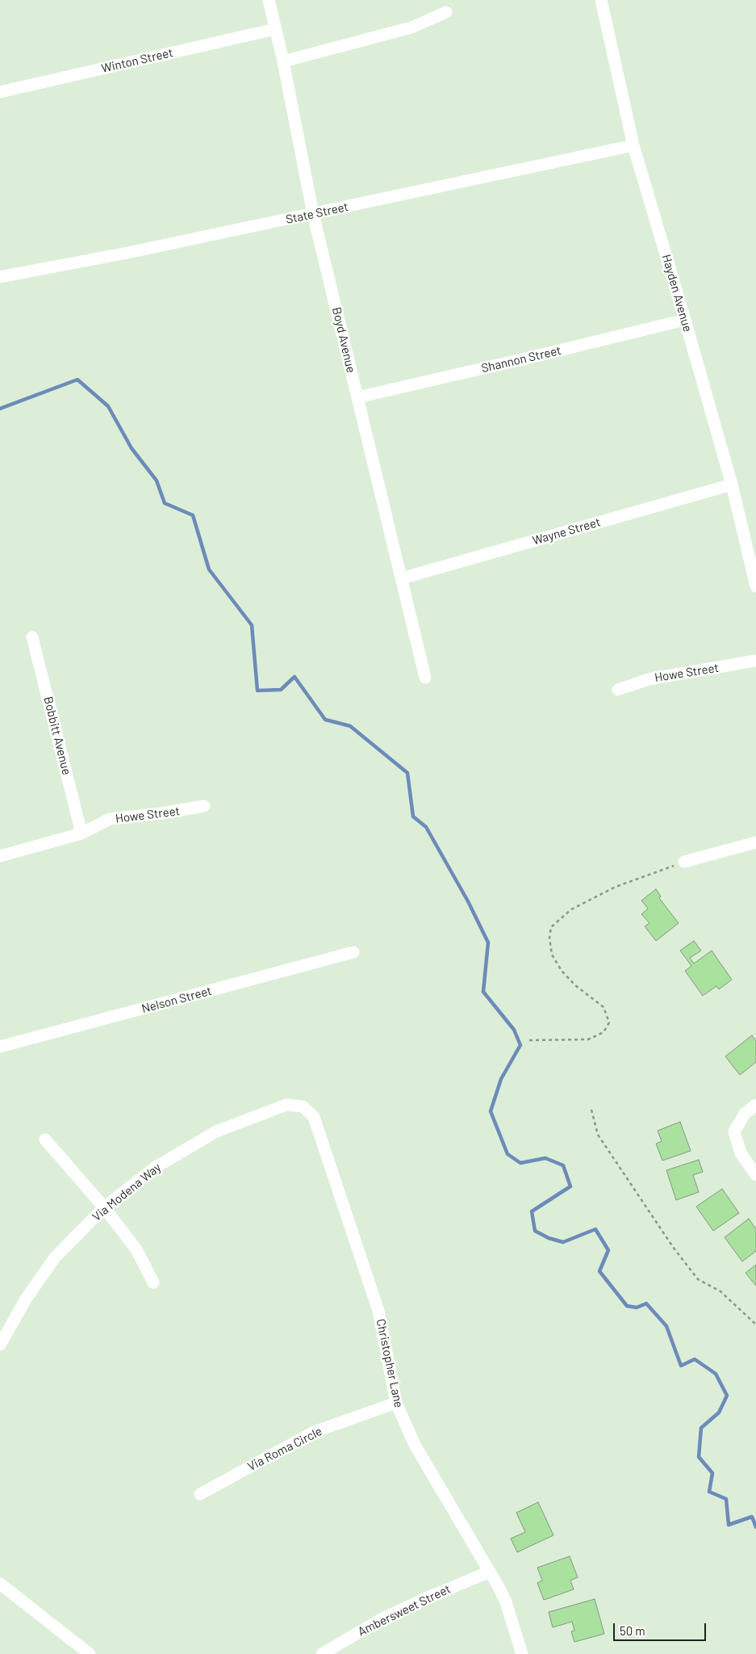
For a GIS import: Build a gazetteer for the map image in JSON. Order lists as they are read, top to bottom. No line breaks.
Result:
{"streets":{"street":["Winton Street","State Street","Hayden Avenue","Boyd Avenue","Shannon Street","Wayne Street","Howe Street","Bobbitt Avenue","Nelson Street","Via Modena Way","Christopher Lane","Via Roma Circle","Ambersweet Street"]},"crossings":[["Winton Street","Boyd Avenue"],["State Street","Hayden Avenue"],["State Street","Boyd Avenue"],["Hayden Avenue","Shannon Street"],["Hayden Avenue","Wayne Street"],["Boyd Avenue","Shannon Street"],["Boyd Avenue","Wayne Street"],["Howe Street","Bobbitt Avenue"],["Via Modena Way","Christopher Lane"],["Christopher Lane","Via Roma Circle"],["Christopher Lane","Ambersweet Street"]],"scale_bar":"50 m"}
